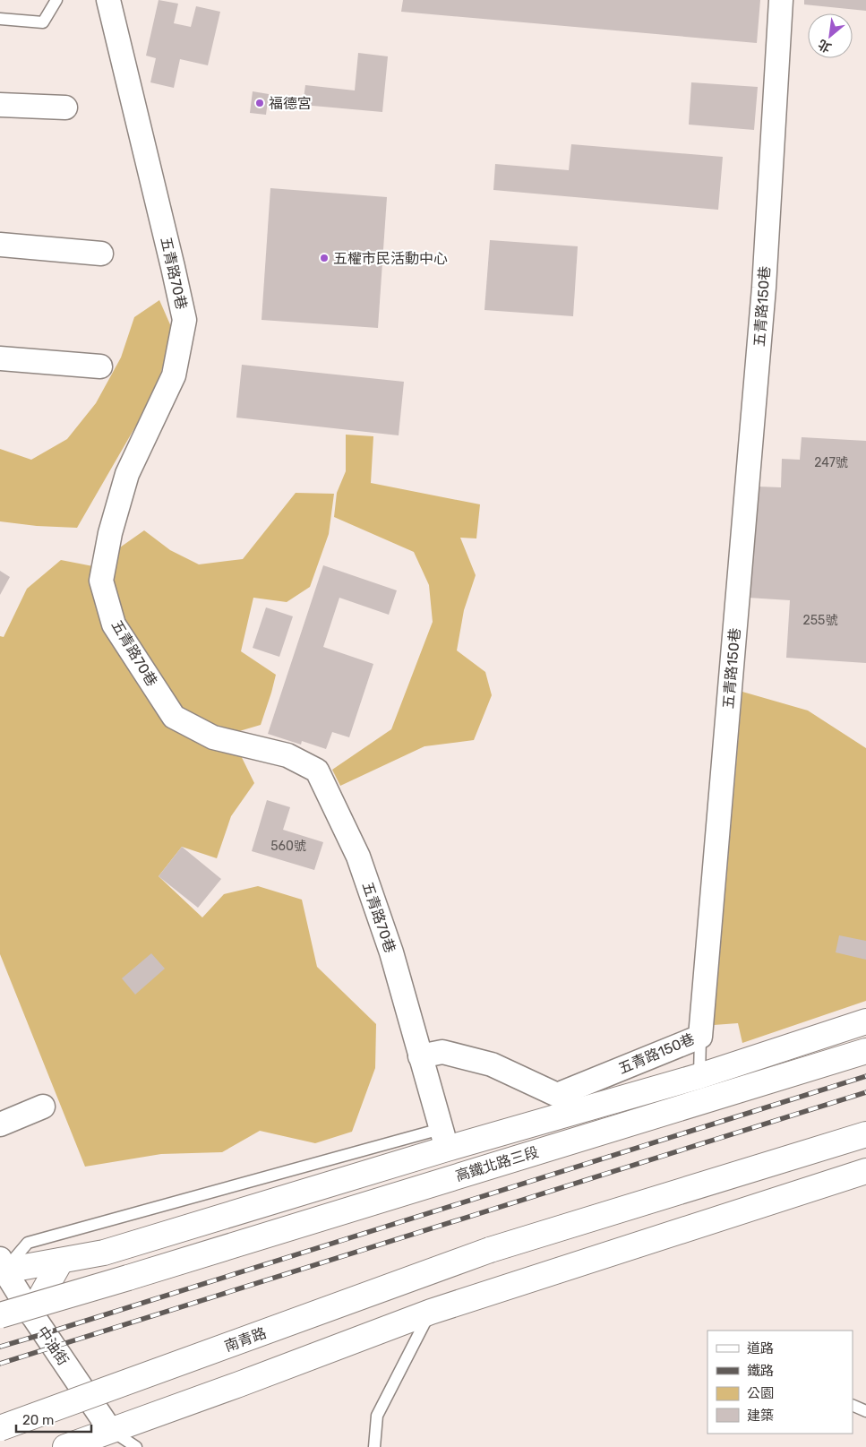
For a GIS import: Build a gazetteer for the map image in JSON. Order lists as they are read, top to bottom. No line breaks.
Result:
{"streets":{"main road":["高鐵北路三段","南青路"],"street":["五青路70巷","五青路150巷","中油街"]},"crossings":[["五青路70巷","五青路150巷"],["五青路70巷","高鐵北路三段"]],"places":["福德宮","五權市民活動中心"],"house_numbers":["247號","255號","560號"],"legend":["道路","鐵路","公園","建築"],"scale_bar":"20 m","north":"bottom left"}
